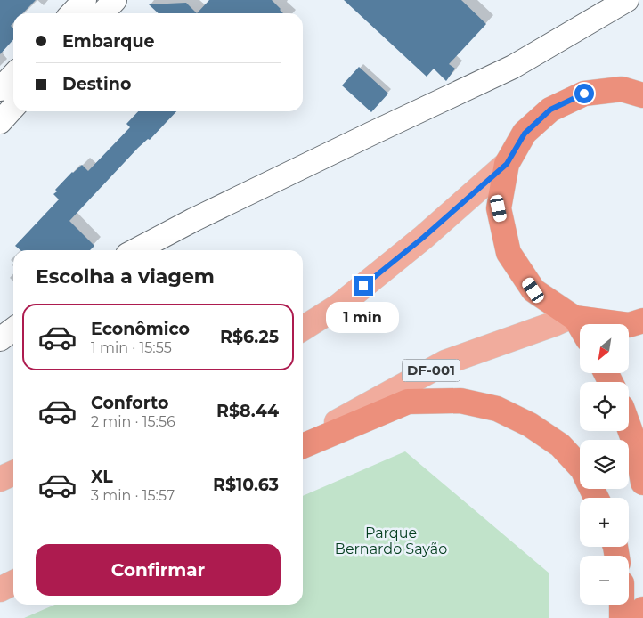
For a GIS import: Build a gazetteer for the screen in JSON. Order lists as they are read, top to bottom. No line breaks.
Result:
{"streets":{"main road":["DF-001"]},"parks":["Parque Bernardo Sayão"],"north":"bottom left","page":{"banner":["Embarque","Destino"],"heading":"Escolha a viagem","bubble":"1 min","list":[{"name":"Econômico","note":"1 min · 15:55","value":"R$6.25"},{"name":"Conforto","note":"2 min · 15:56","value":"R$8.44"},{"name":"XL","note":"3 min · 15:57","value":"R$10.63"}],"map_buttons":["+","−"],"buttons":"Confirmar"}}
